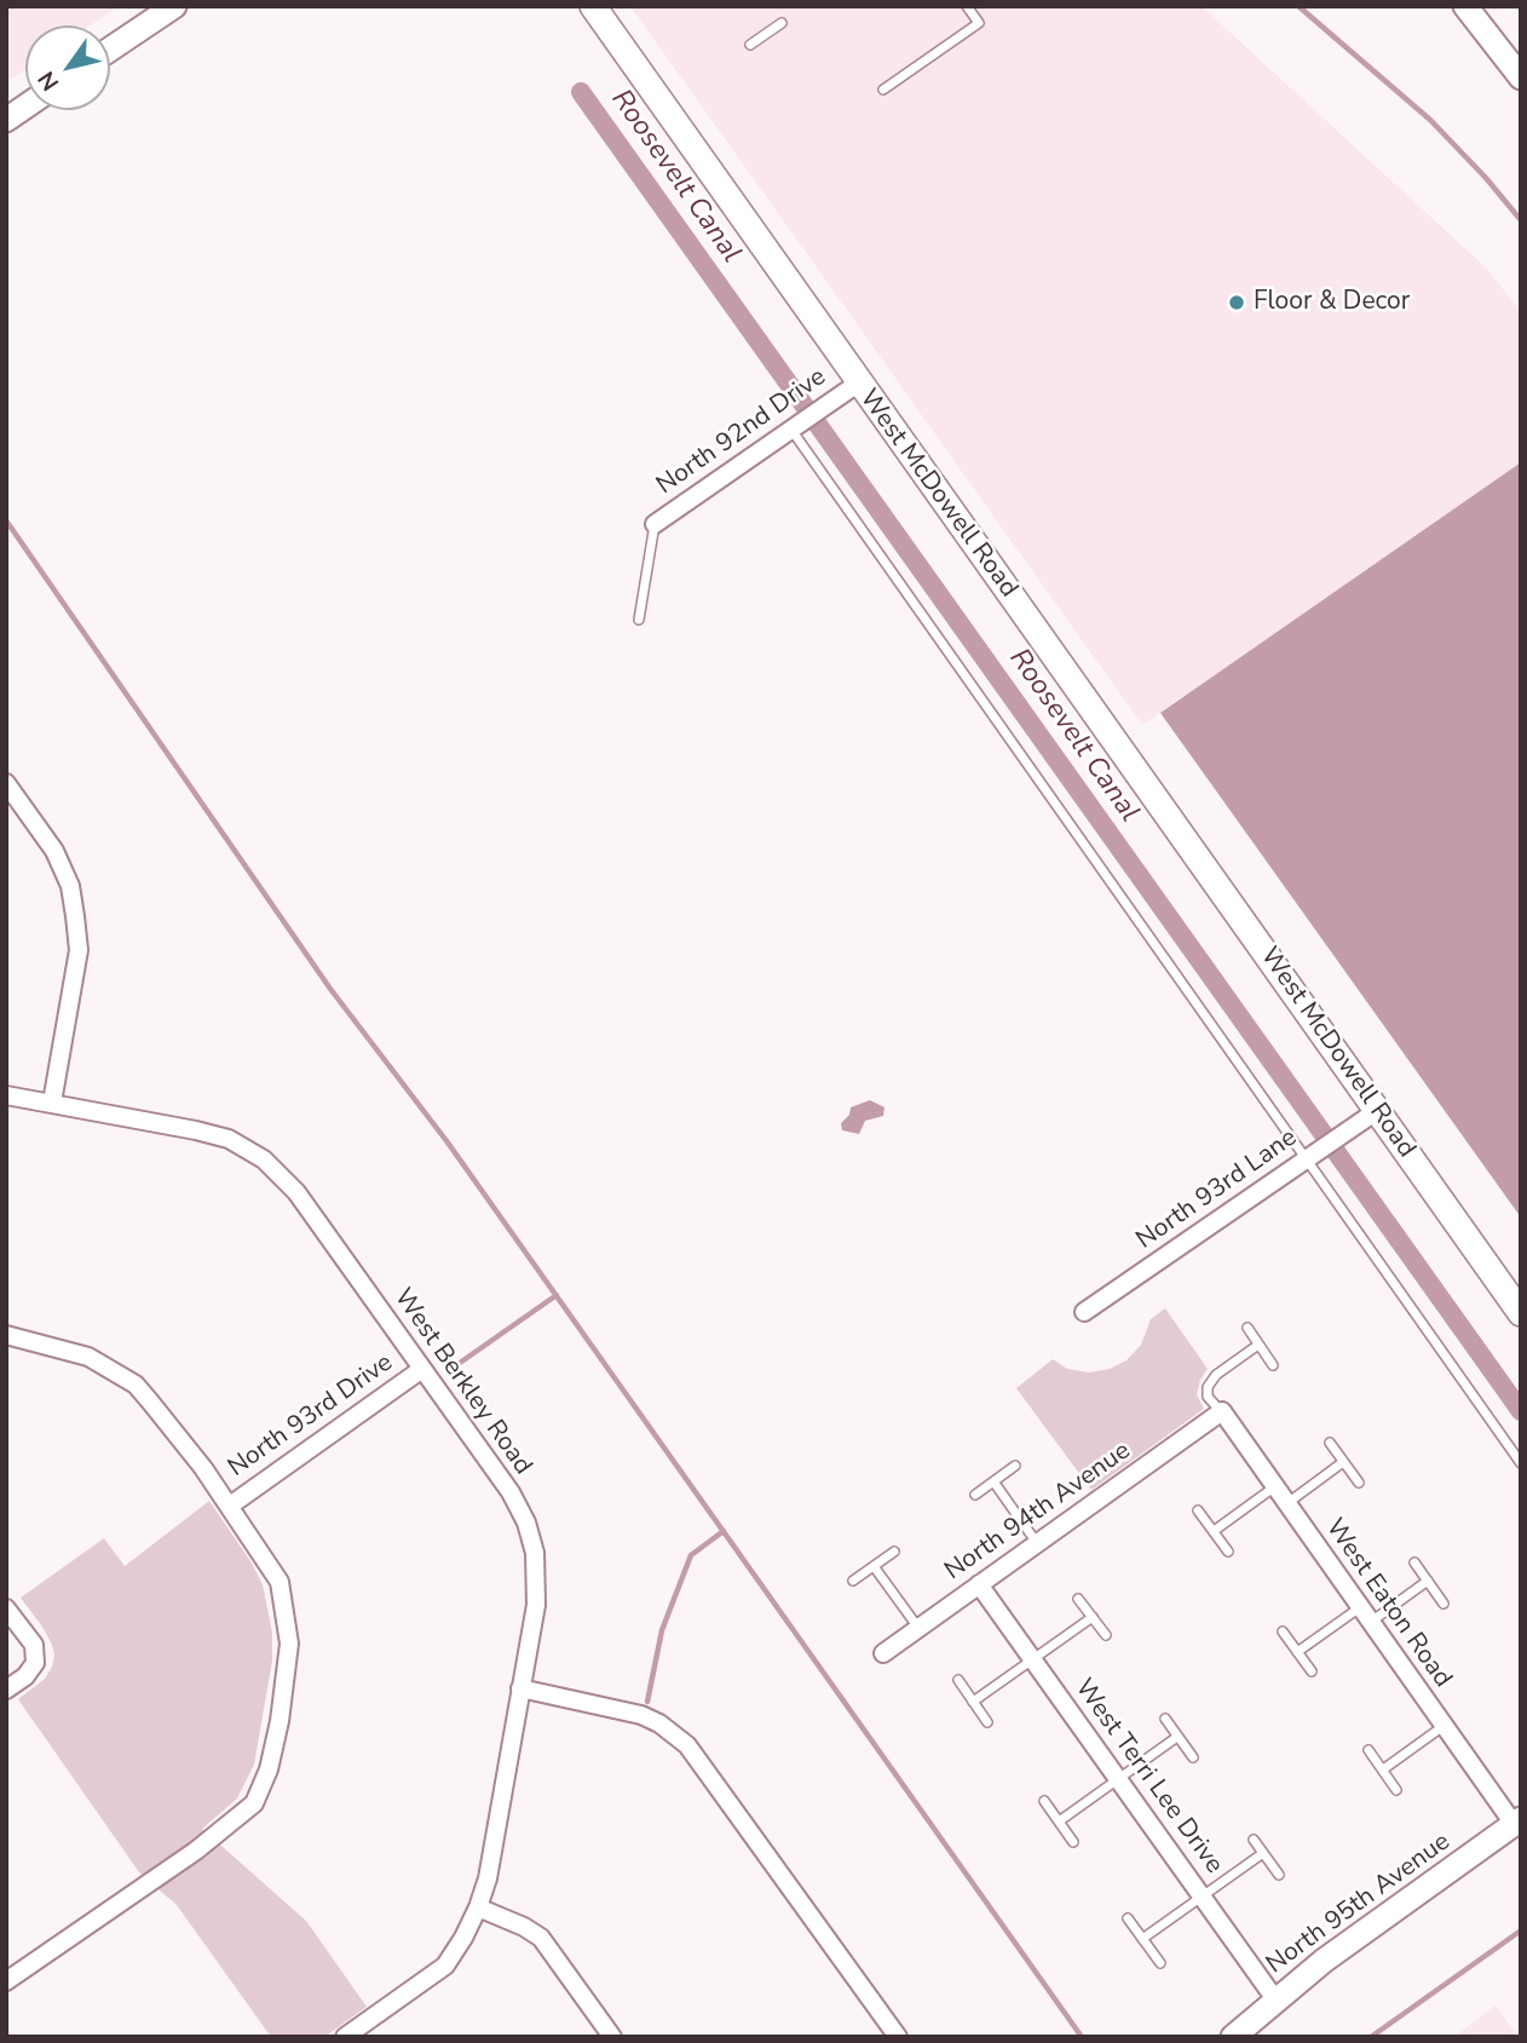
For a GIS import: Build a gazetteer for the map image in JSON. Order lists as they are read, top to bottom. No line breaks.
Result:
{"streets":{"main road":["West McDowell Road"],"street":["North 92nd Drive","North 93rd Lane","West Berkley Road","North 93rd Drive","North 94th Avenue","West Eaton Road","West Terri Lee Drive","North 95th Avenue"]},"crossings":[["North 92nd Drive","West McDowell Road"],["West McDowell Road","North 93rd Lane"],["West Berkley Road","North 93rd Drive"],["North 94th Avenue","West Eaton Road"],["North 94th Avenue","West Terri Lee Drive"],["West Eaton Road","North 95th Avenue"],["West Terri Lee Drive","North 95th Avenue"]],"water":["Roosevelt Canal"],"places":["Floor & Decor"],"north":"bottom left"}
